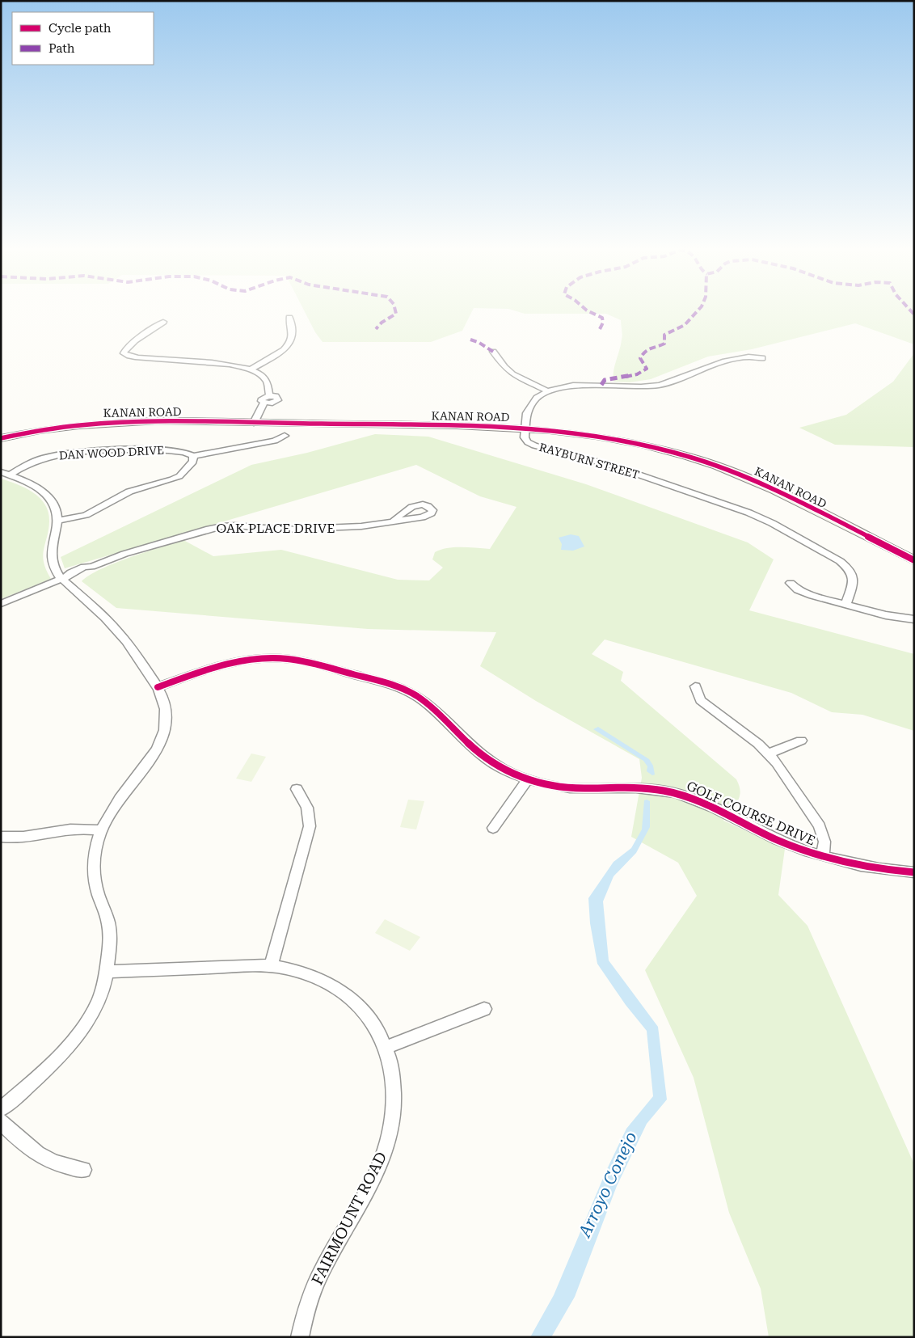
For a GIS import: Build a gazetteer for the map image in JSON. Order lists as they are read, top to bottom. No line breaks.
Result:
{"streets":{"main road":["KANAN ROAD"],"street":["DAN WOOD DRIVE","RAYBURN STREET","OAK PLACE DRIVE","GOLF COURSE DRIVE","FAIRMOUNT ROAD"]},"crossings":[["KANAN ROAD","RAYBURN STREET"]],"water":["Arroyo Conejo"],"legend":["Cycle path","Path"]}
